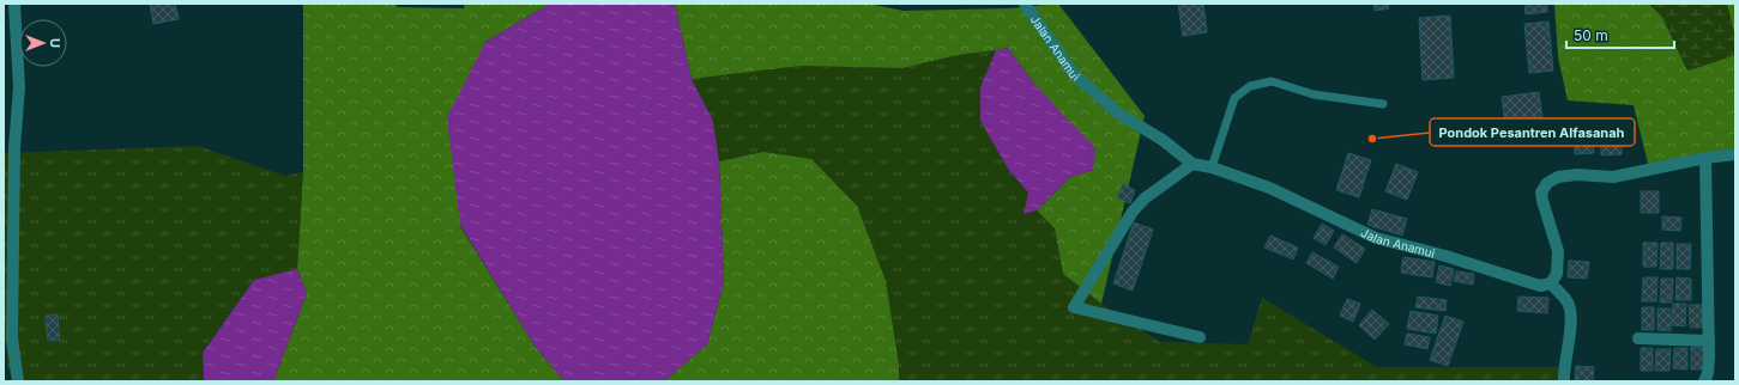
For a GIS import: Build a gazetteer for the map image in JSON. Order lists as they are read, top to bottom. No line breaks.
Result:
{"streets":{"street":["Jalan Anamui"]},"places":["Pondok Pesantren Alfasanah"],"scale_bar":"50 m","north":"right"}
